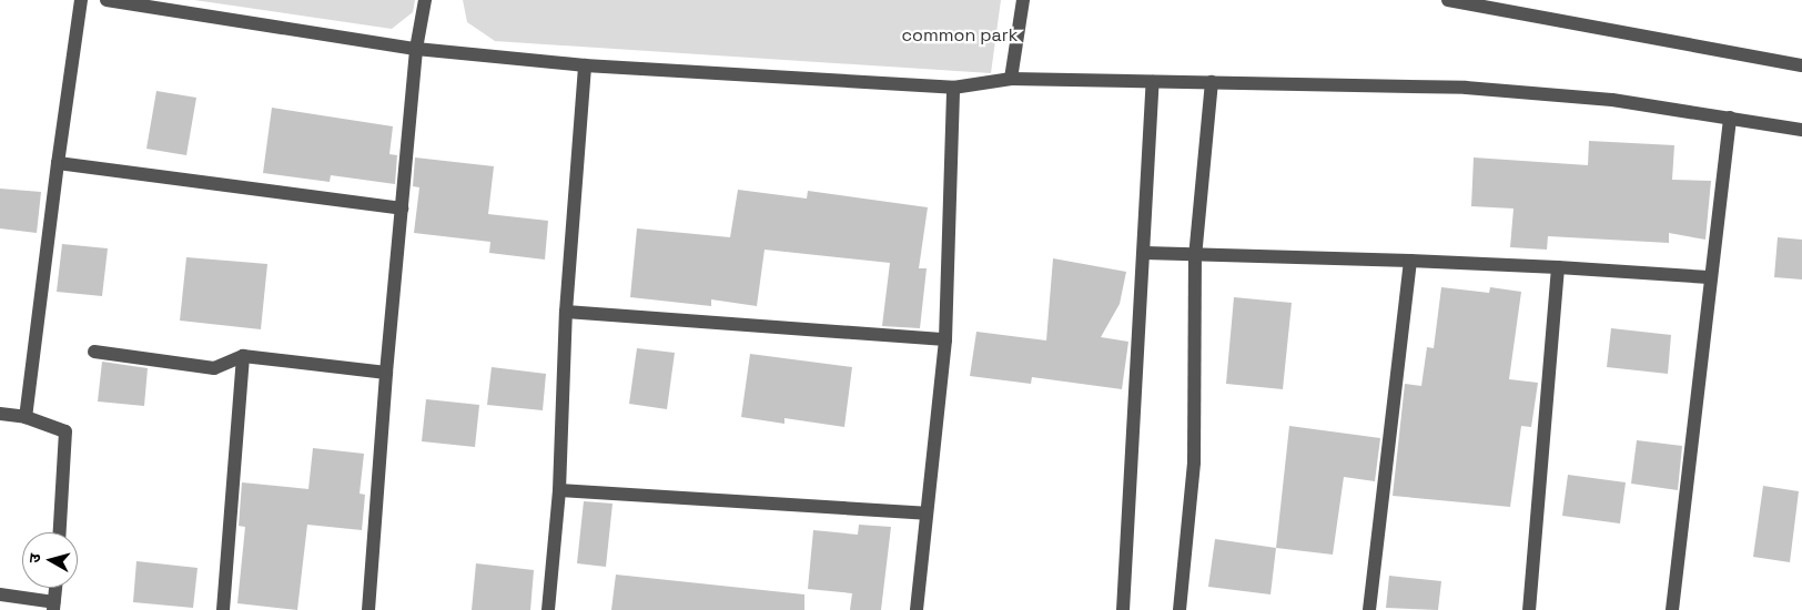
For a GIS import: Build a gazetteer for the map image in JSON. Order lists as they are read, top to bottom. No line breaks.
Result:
{"parks":["common park"],"north":"left"}
